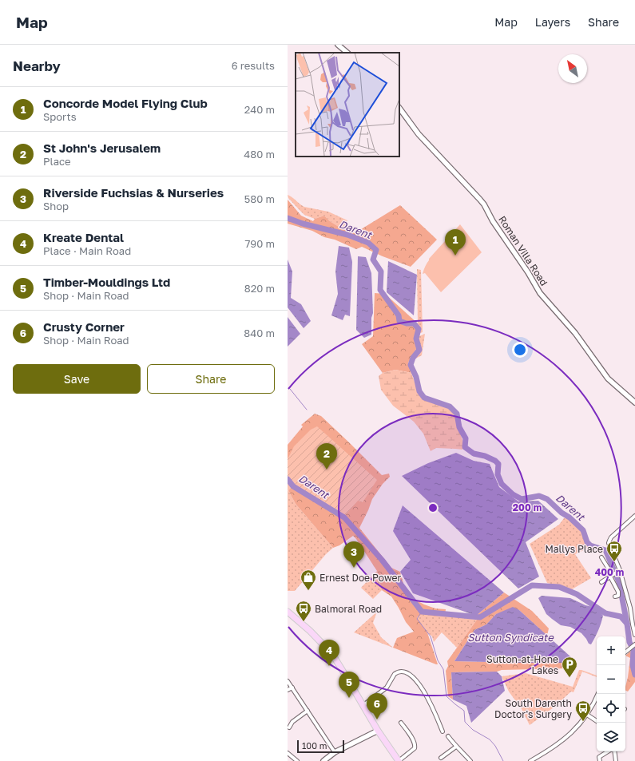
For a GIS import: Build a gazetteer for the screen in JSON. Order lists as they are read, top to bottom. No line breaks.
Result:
{"streets":{"street":["Roman Villa Road"]},"water":["Darent","Sutton Syndicate"],"places":{"bus stop":["Mallys Place","Balmoral Road","South Darenth Doctor's Surgery"],"shop":["Ernest Doe Power"],"parking":["Sutton-at-Hone Lakes"]},"scale_bar":"100 m","north":"top left","page":{"header":"Map","nav":["Map","Layers","Share"],"heading":["Nearby","6 results"],"list":[{"mark":"1","name":"Concorde Model Flying Club","note":"Sports","value":"240 m"},{"mark":"2","name":"St John's Jerusalem","note":"Place","value":"480 m"},{"mark":"3","name":"Riverside Fuchsias & Nurseries","note":"Shop","value":"580 m"},{"mark":"4","name":"Kreate Dental","note":"Place · Main Road","value":"790 m"},{"mark":"5","name":"Timber-Mouldings Ltd","note":"Shop · Main Road","value":"820 m"},{"mark":"6","name":"Crusty Corner","note":"Shop · Main Road","value":"840 m"}],"pins":["1","2","3","4","5","6"],"buttons":["Save","Share"],"map_buttons":["+","−"],"scale":"100 m"},"rings":["200 m","400 m"]}
